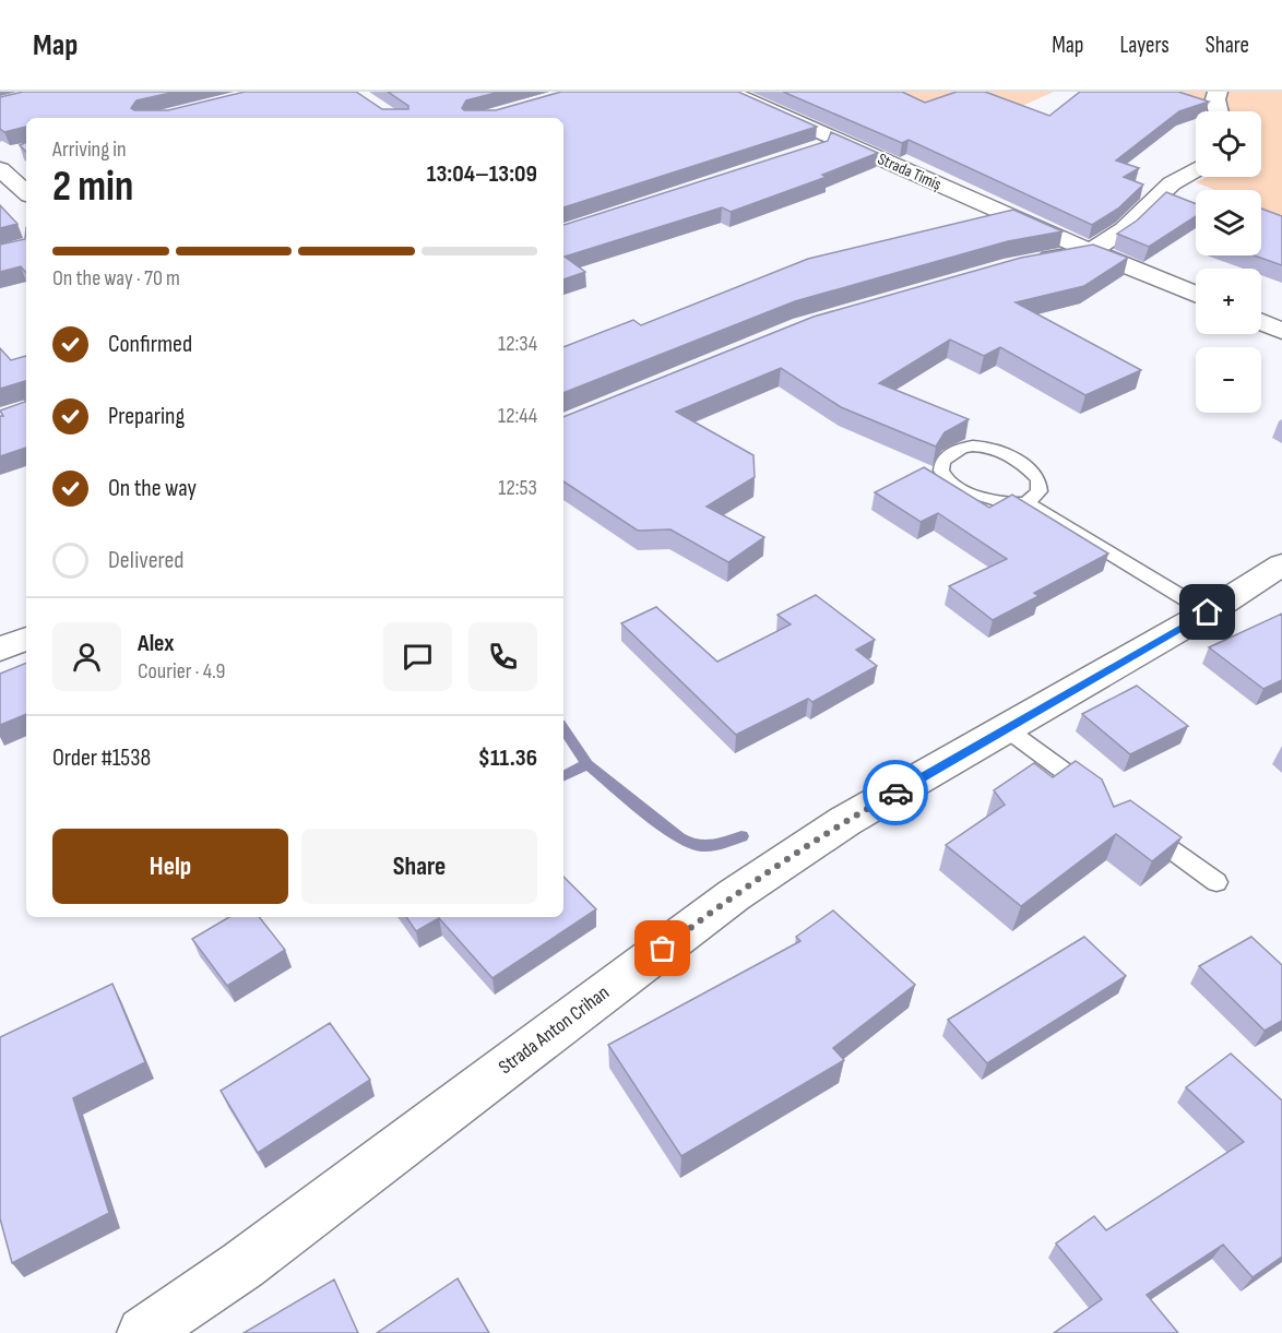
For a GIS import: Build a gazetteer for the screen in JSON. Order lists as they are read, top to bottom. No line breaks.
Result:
{"streets":{"street":["Strada Timiș","Strada Anton Crihan"]},"page":{"header":"Map","nav":["Map","Layers","Share"],"map_buttons":["+","−"],"heading":["2 min","Arriving in","13:04–13:09"],"panel":["Alex","Courier · 4.9","Order #1538","$11.36"],"bar":"On the way · 70 m","list":[["Confirmed","12:34"],["Preparing","12:44"],["On the way","12:53"],"Delivered"],"buttons":["Help","Share"]}}
